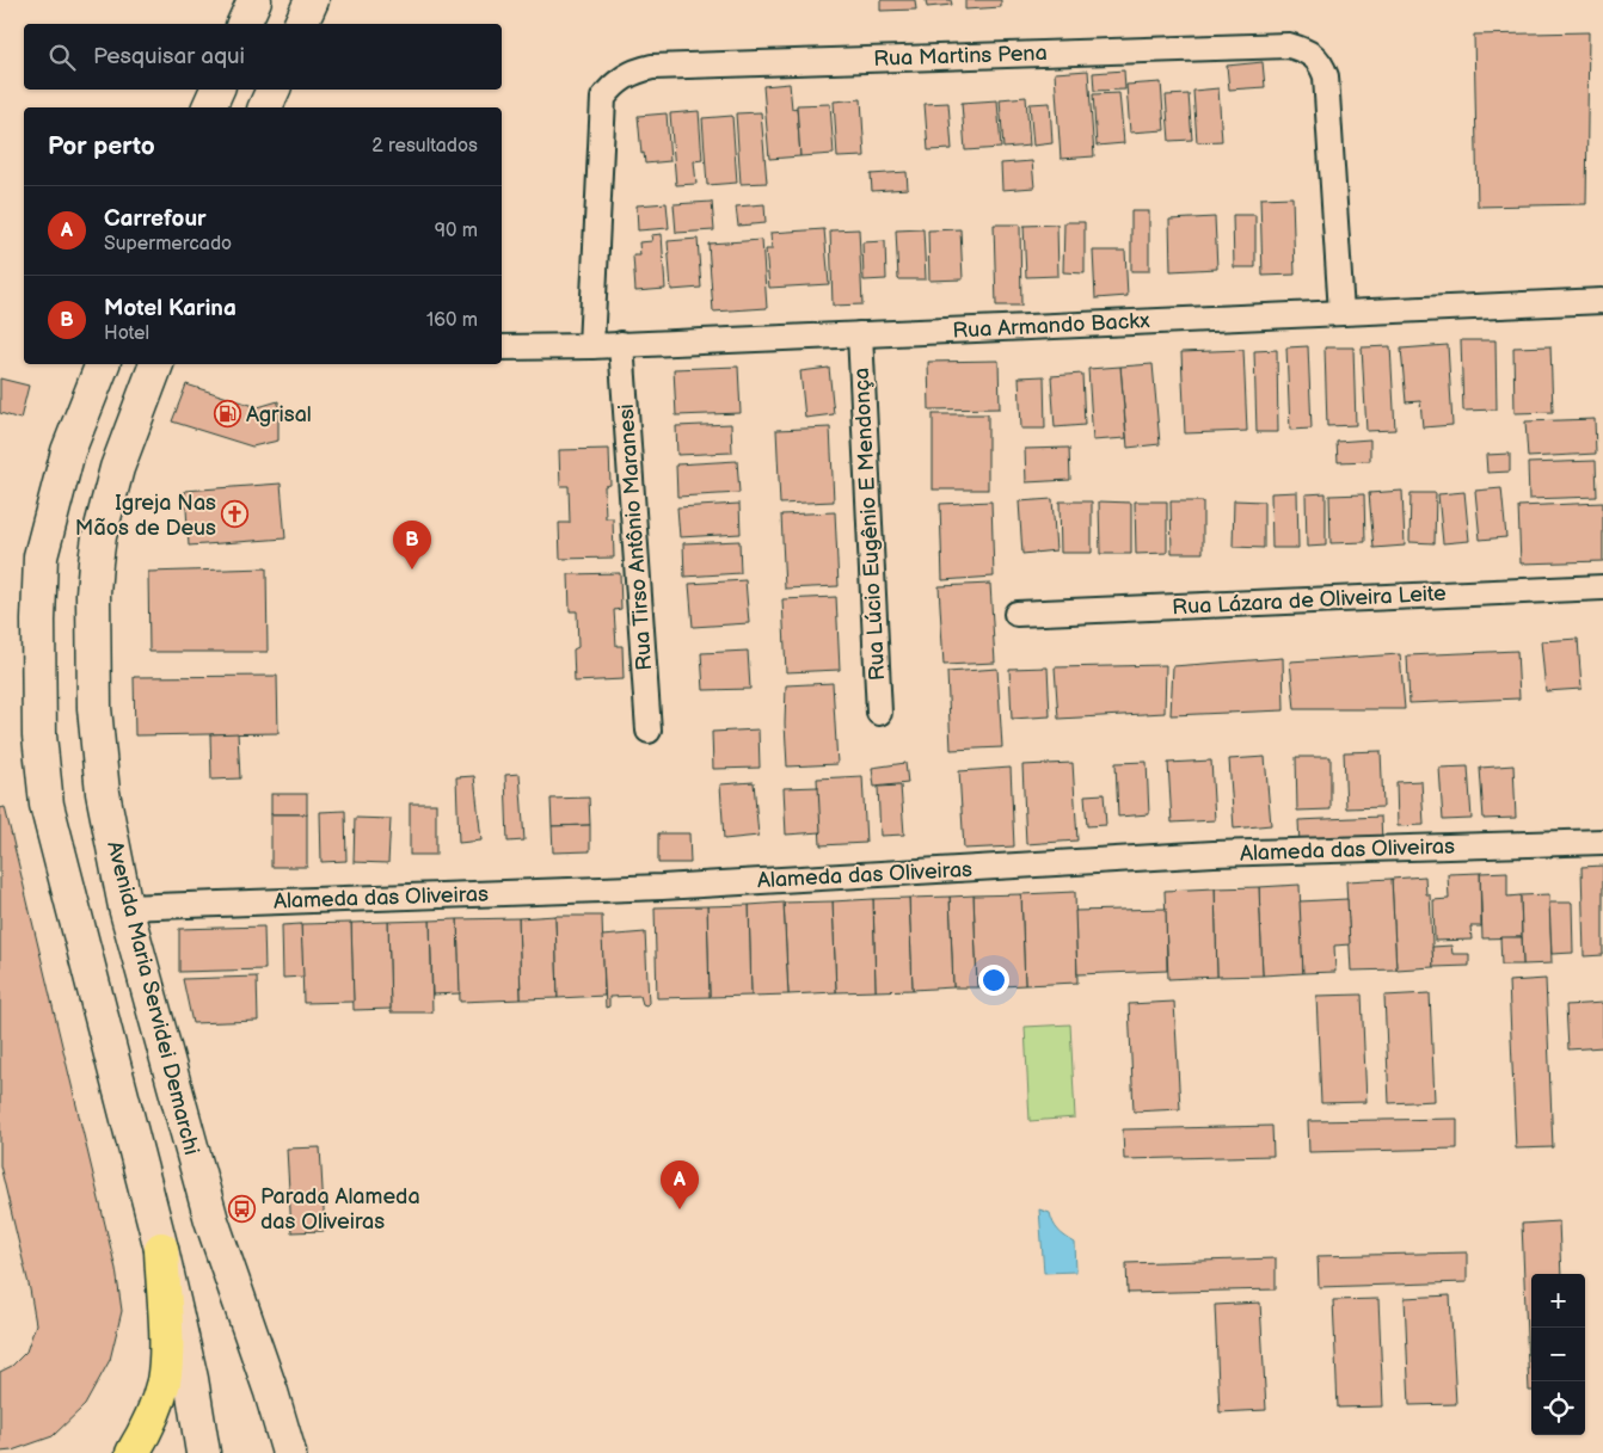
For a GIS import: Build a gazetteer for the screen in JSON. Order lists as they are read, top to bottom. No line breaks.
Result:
{"streets":{"main road":["Avenida Maria Servidei Demarchi"],"street":["Rua Martins Pena","Rua Armando Backx","Rua Lúcio Eugênio E Mendonça","Rua Tirso Antônio Maranesi","Rua Lázara de Oliveira Leite","Alameda das Oliveiras"]},"crossings":[["Rua Martins Pena","Rua Armando Backx"],["Rua Armando Backx","Rua Lúcio Eugênio E Mendonça"],["Rua Armando Backx","Rua Tirso Antônio Maranesi"],["Alameda das Oliveiras","Avenida Maria Servidei Demarchi"]],"places":{"fuel station":["Agrisal"],"church":["Igreja Nas Mãos de Deus"],"bus stop":["Parada Alameda das Oliveiras"]},"page":{"search":"Pesquisar aqui","heading":["Por perto","2 resultados"],"list":[{"mark":"A","name":"Carrefour","note":"Supermercado","value":"90 m"},{"mark":"B","name":"Motel Karina","note":"Hotel","value":"160 m"}],"pins":["B","A"],"map_buttons":["+","−"]}}
